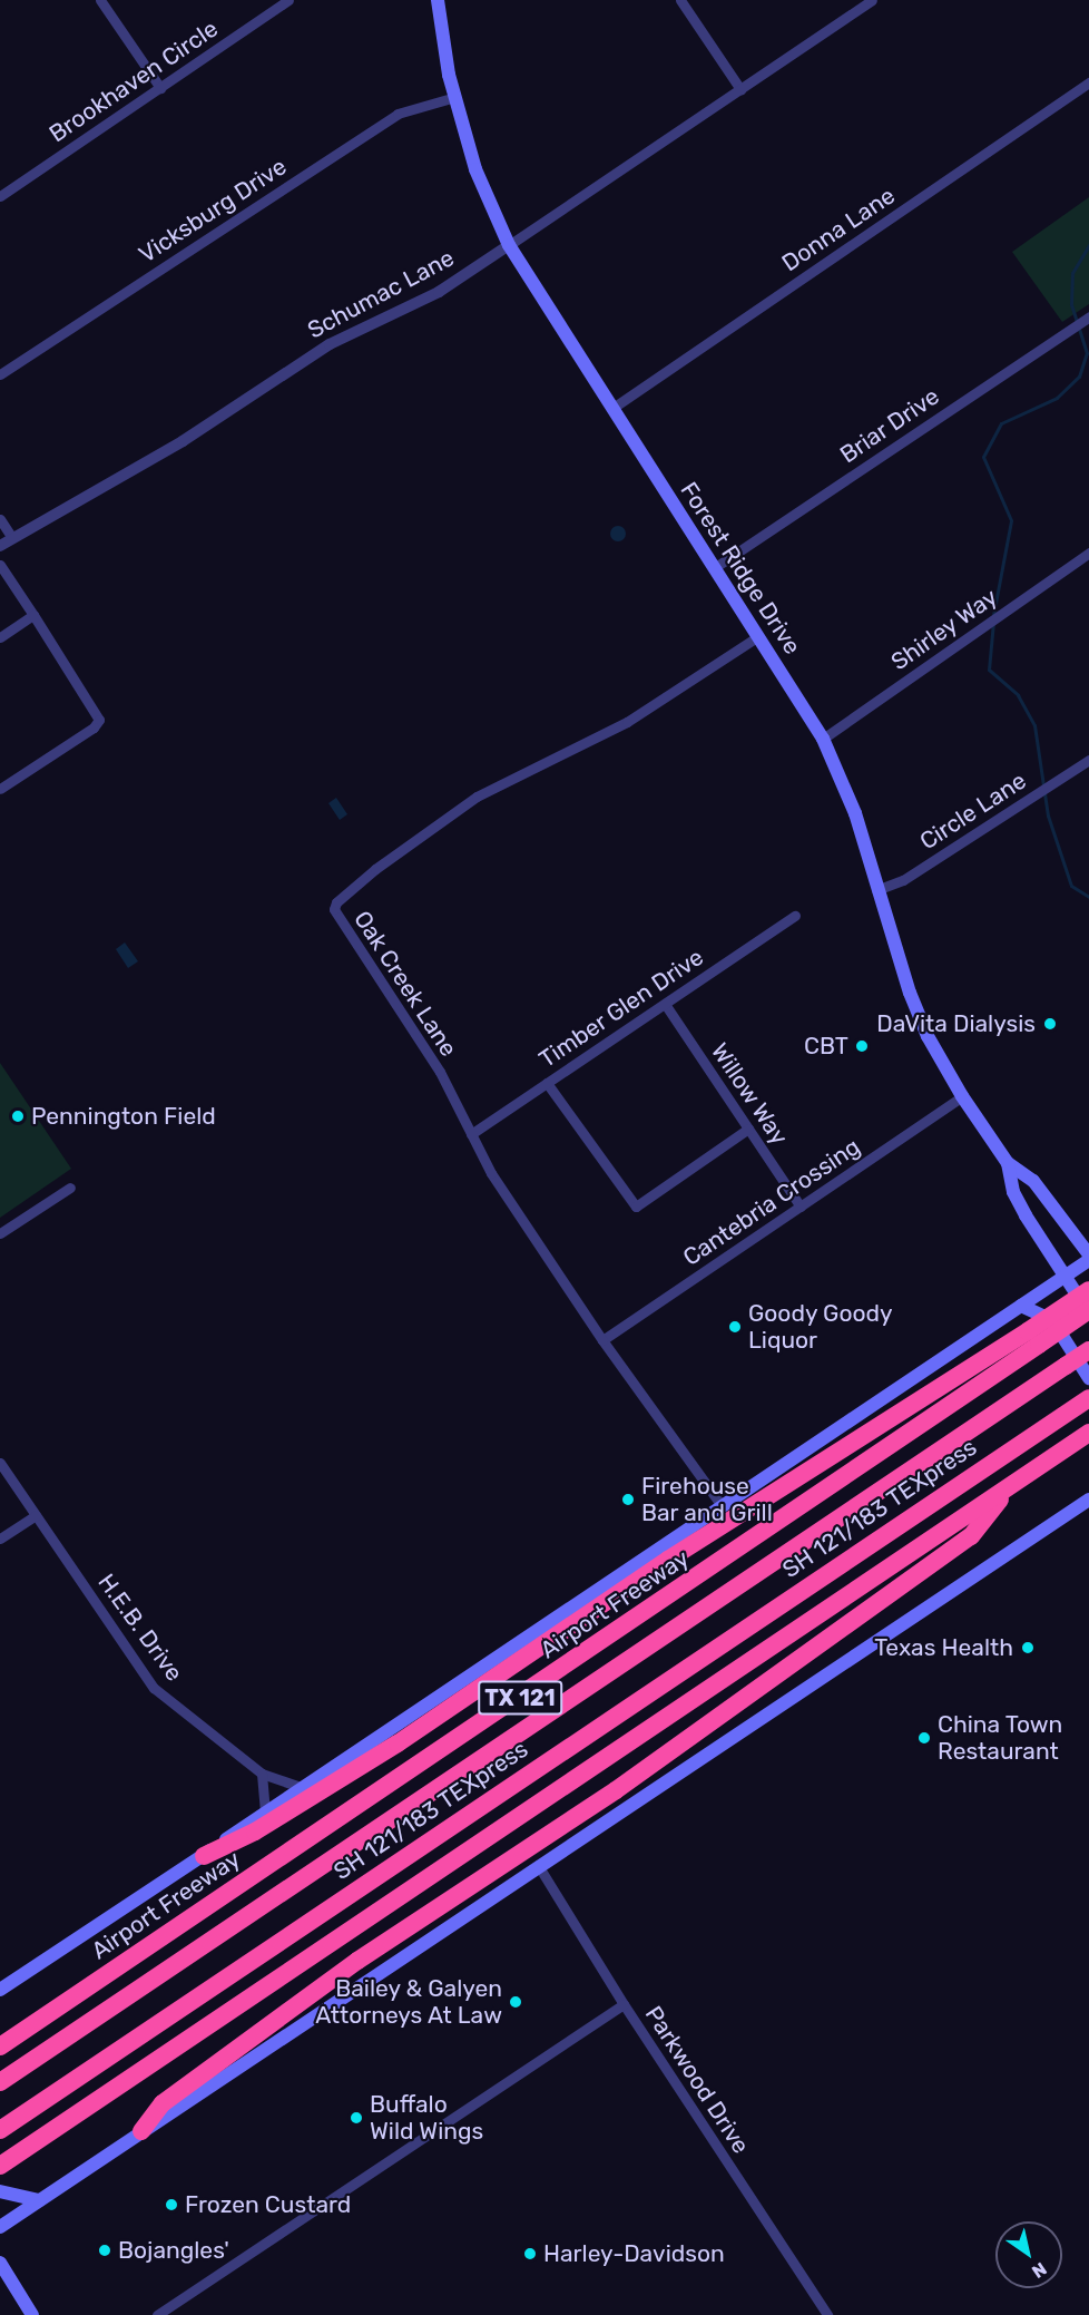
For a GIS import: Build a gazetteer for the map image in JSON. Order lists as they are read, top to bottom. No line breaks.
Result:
{"streets":{"highway":["SH 121/183 TEXpress","Airport Freeway","TX 121"],"main road":["Forest Ridge Drive"],"street":["Brookhaven Circle","Vicksburg Drive","Donna Lane","Schumac Lane","Briar Drive","Shirley Way","Circle Lane","Oak Creek Lane","Timber Glen Drive","Willow Way","Cantebria Crossing","H.E.B. Drive","Parkwood Drive"]},"crossings":[["Vicksburg Drive","Forest Ridge Drive"],["Donna Lane","Forest Ridge Drive"],["Schumac Lane","Forest Ridge Drive"],["Briar Drive","Forest Ridge Drive"],["Forest Ridge Drive","Shirley Way"],["Forest Ridge Drive","Circle Lane"],["Forest Ridge Drive","Oak Creek Lane"],["Forest Ridge Drive","Cantebria Crossing"],["Forest Ridge Drive","Airport Freeway"],["Oak Creek Lane","Timber Glen Drive"],["Oak Creek Lane","Cantebria Crossing"],["Oak Creek Lane","Airport Freeway"],["Timber Glen Drive","Willow Way"],["Willow Way","Cantebria Crossing"],["Airport Freeway","H.E.B. Drive"]],"places":["DaVita Dialysis","CBT","Pennington Field","Goody Goody Liquor","Firehouse Bar and Grill","Texas Health","China Town Restaurant","Bailey & Galyen Attorneys At Law","Buffalo Wild Wings","Frozen Custard","Bojangles'","Harley-Davidson"],"north":"bottom right"}
